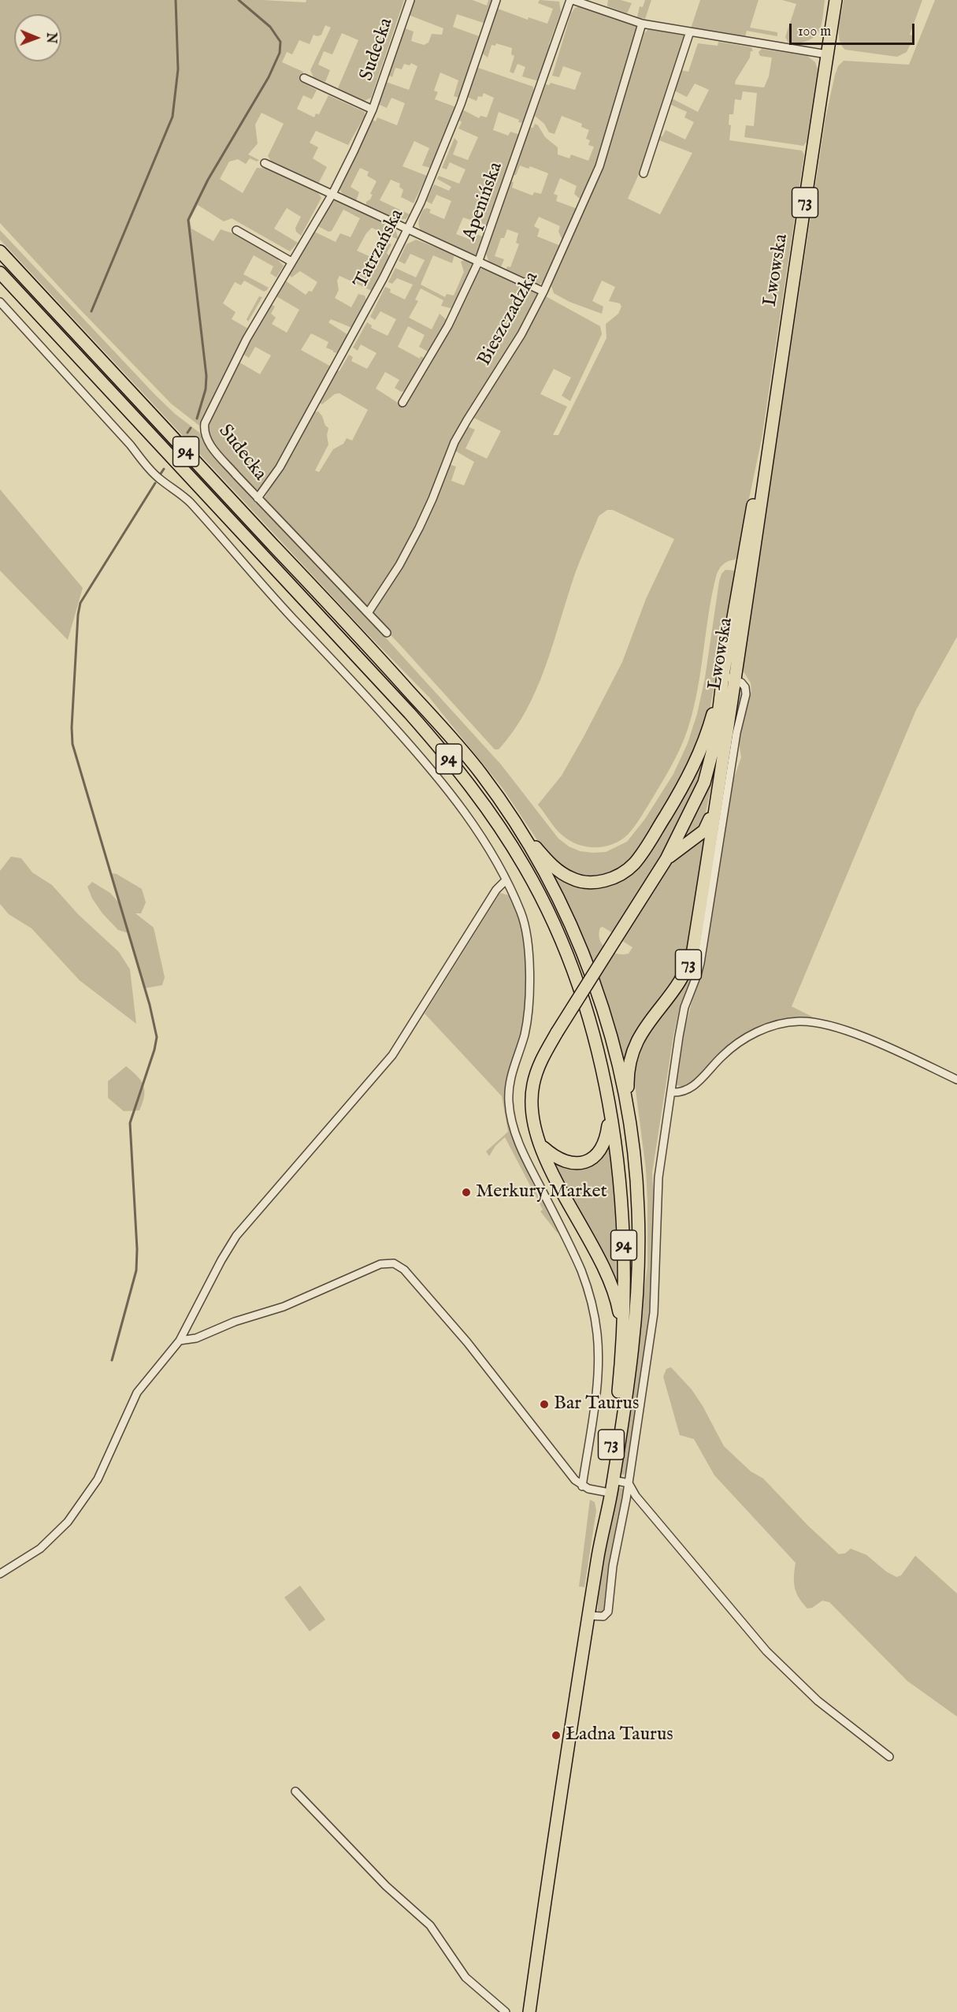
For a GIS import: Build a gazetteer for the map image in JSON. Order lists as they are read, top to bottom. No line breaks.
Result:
{"streets":{"main road":["73","Lwowska","94"],"street":["Sudecka","Apenińska","Tatrzańska","Bieszczadzka"]},"crossings":[["Sudecka","Tatrzańska"],["Sudecka","Bieszczadzka"],["73","Lwowska"],["73","94"]],"places":["Merkury Market","Bar Taurus","Ładna Taurus"],"scale_bar":"100 m","north":"right"}
